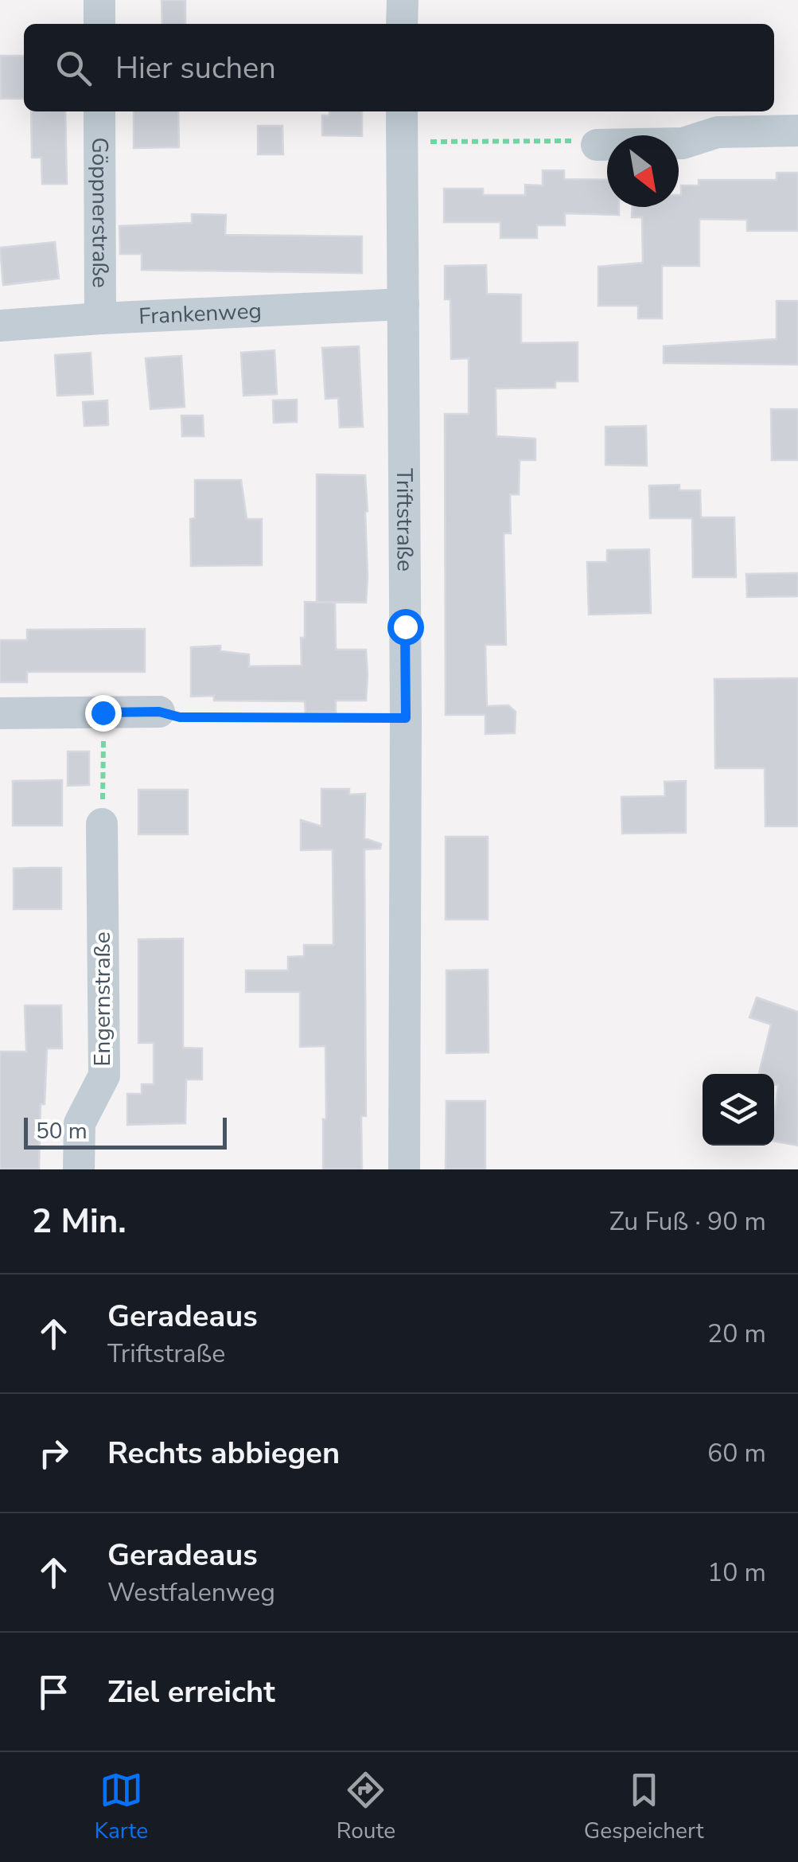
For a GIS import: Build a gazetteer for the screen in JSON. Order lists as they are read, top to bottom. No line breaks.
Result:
{"streets":{"street":["Göppnerstraße","Frankenweg","Triftstraße","Engernstraße"]},"crossings":[["Göppnerstraße","Frankenweg"],["Frankenweg","Triftstraße"]],"scale_bar":"50 m","north":"bottom right","page":{"search":"Hier suchen","scale":"50 m","heading":["2 Min.","Zu Fuß · 90 m"],"list":[["Geradeaus","Triftstraße","20 m"],["Rechts abbiegen","60 m"],["Geradeaus","Westfalenweg","10 m"],"Ziel erreicht"],"nav":["Karte","Route","Gespeichert"]}}
